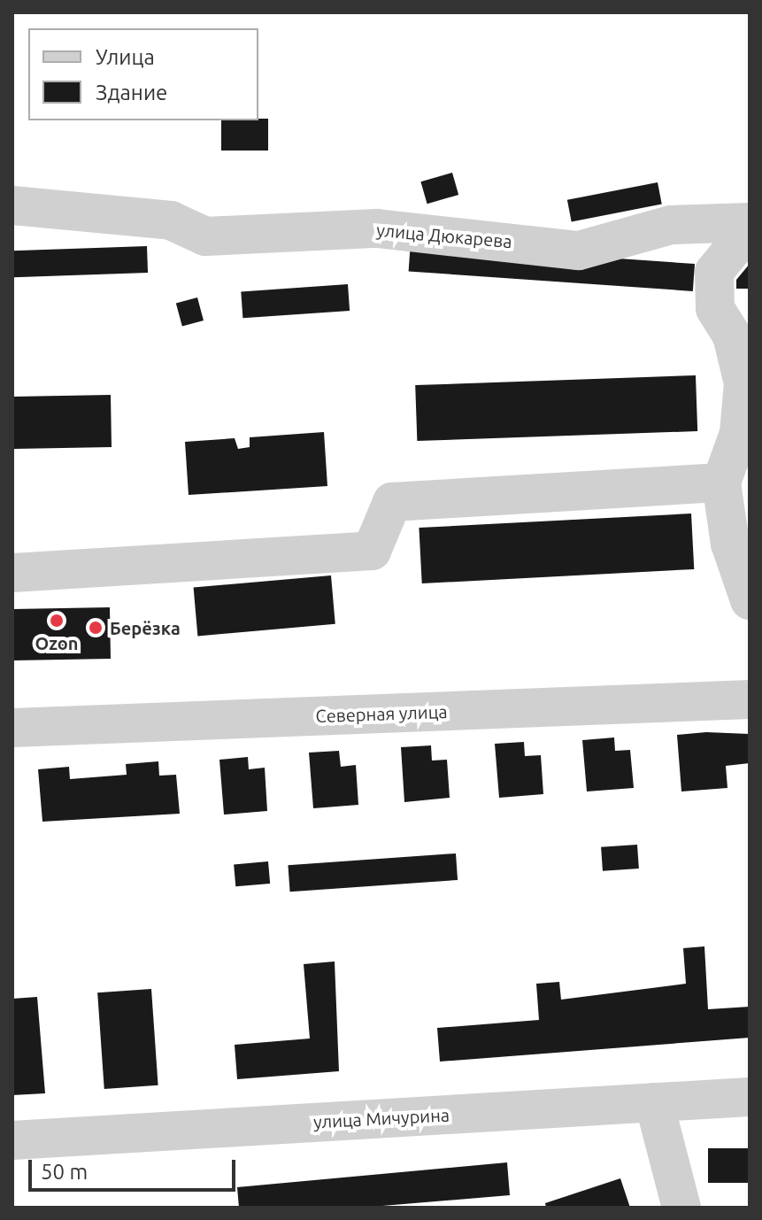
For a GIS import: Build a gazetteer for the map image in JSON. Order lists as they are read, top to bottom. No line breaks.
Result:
{"streets":{"street":["улица Дюкарева","Северная улица","улица Мичурина"]},"places":["Ozon","Берёзка"],"legend":["Улица","Здание"],"scale_bar":"50 m"}
